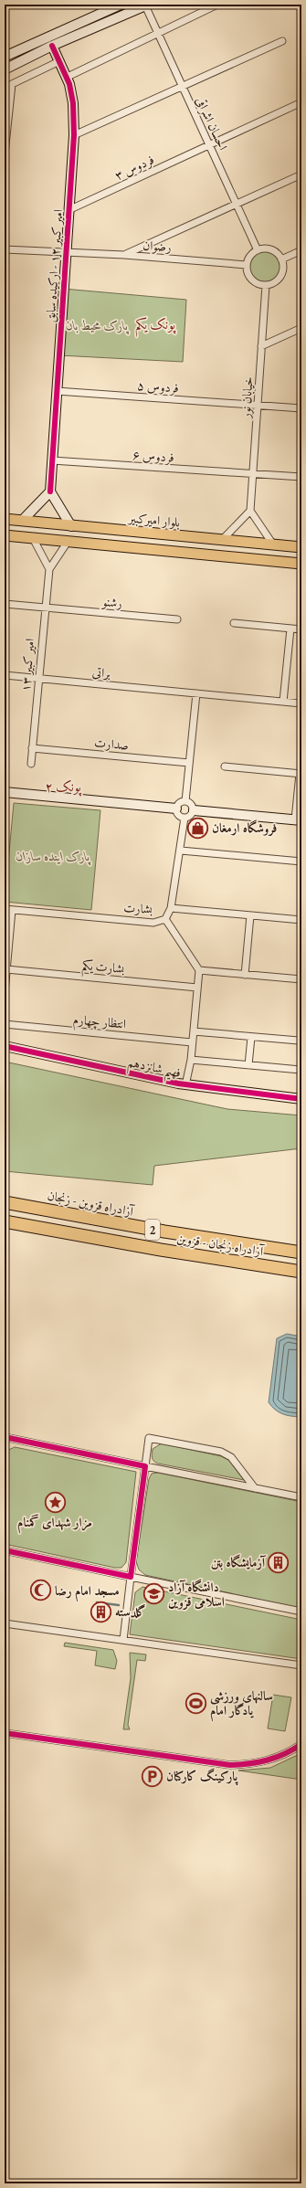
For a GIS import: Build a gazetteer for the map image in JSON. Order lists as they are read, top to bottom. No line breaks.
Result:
{"streets":{"highway":["آزادراه قزوین - زنجان","2","آزادراه زنجان - قزوین"],"main road":["بلوار امیرکبیر"],"street":["احسان اشراقی","فردوس ۳","رضوان","امیر کبیر ۱۲ - ارکیده سابق","فردوس ۵","خیابان نور","فردوس ۶","رشنو","امیر کبیر ۱۳","براتی","صدارت","بشارت","بشارت یکم","انتظار چهارم","فهیم شانزدهم"]},"crossings":[["احسان اشراقی","فردوس ۳"],["احسان اشراقی","رضوان"],["احسان اشراقی","خیابان نور"],["فردوس ۳","امیر کبیر ۱۲ - ارکیده سابق"],["رضوان","امیر کبیر ۱۲ - ارکیده سابق"],["رضوان","خیابان نور"],["امیر کبیر ۱۲ - ارکیده سابق","فردوس ۵"],["امیر کبیر ۱۲ - ارکیده سابق","فردوس ۶"],["فردوس ۵","خیابان نور"],["خیابان نور","فردوس ۶"],["رشنو","امیر کبیر ۱۳"],["امیر کبیر ۱۳","براتی"],["امیر کبیر ۱۳","صدارت"]],"districts":["پونک یکم","پونک ۲"],"parks":["پارک محیط بان","پارک اینده سازان"],"places":{"shop":["فروشگاه ارمغان"],"place":["مزار شهدای گمنام"],"building":["آزمایشگاه بتن","گلدسته"],"mosque":["مسجد امام رضا"],"school or university":["دانشگاه آزاد اسلامی قزوین"],"sports":["سالنهای ورزشی یادگار امام"],"parking":["پارکینگ کارکنان"]}}
